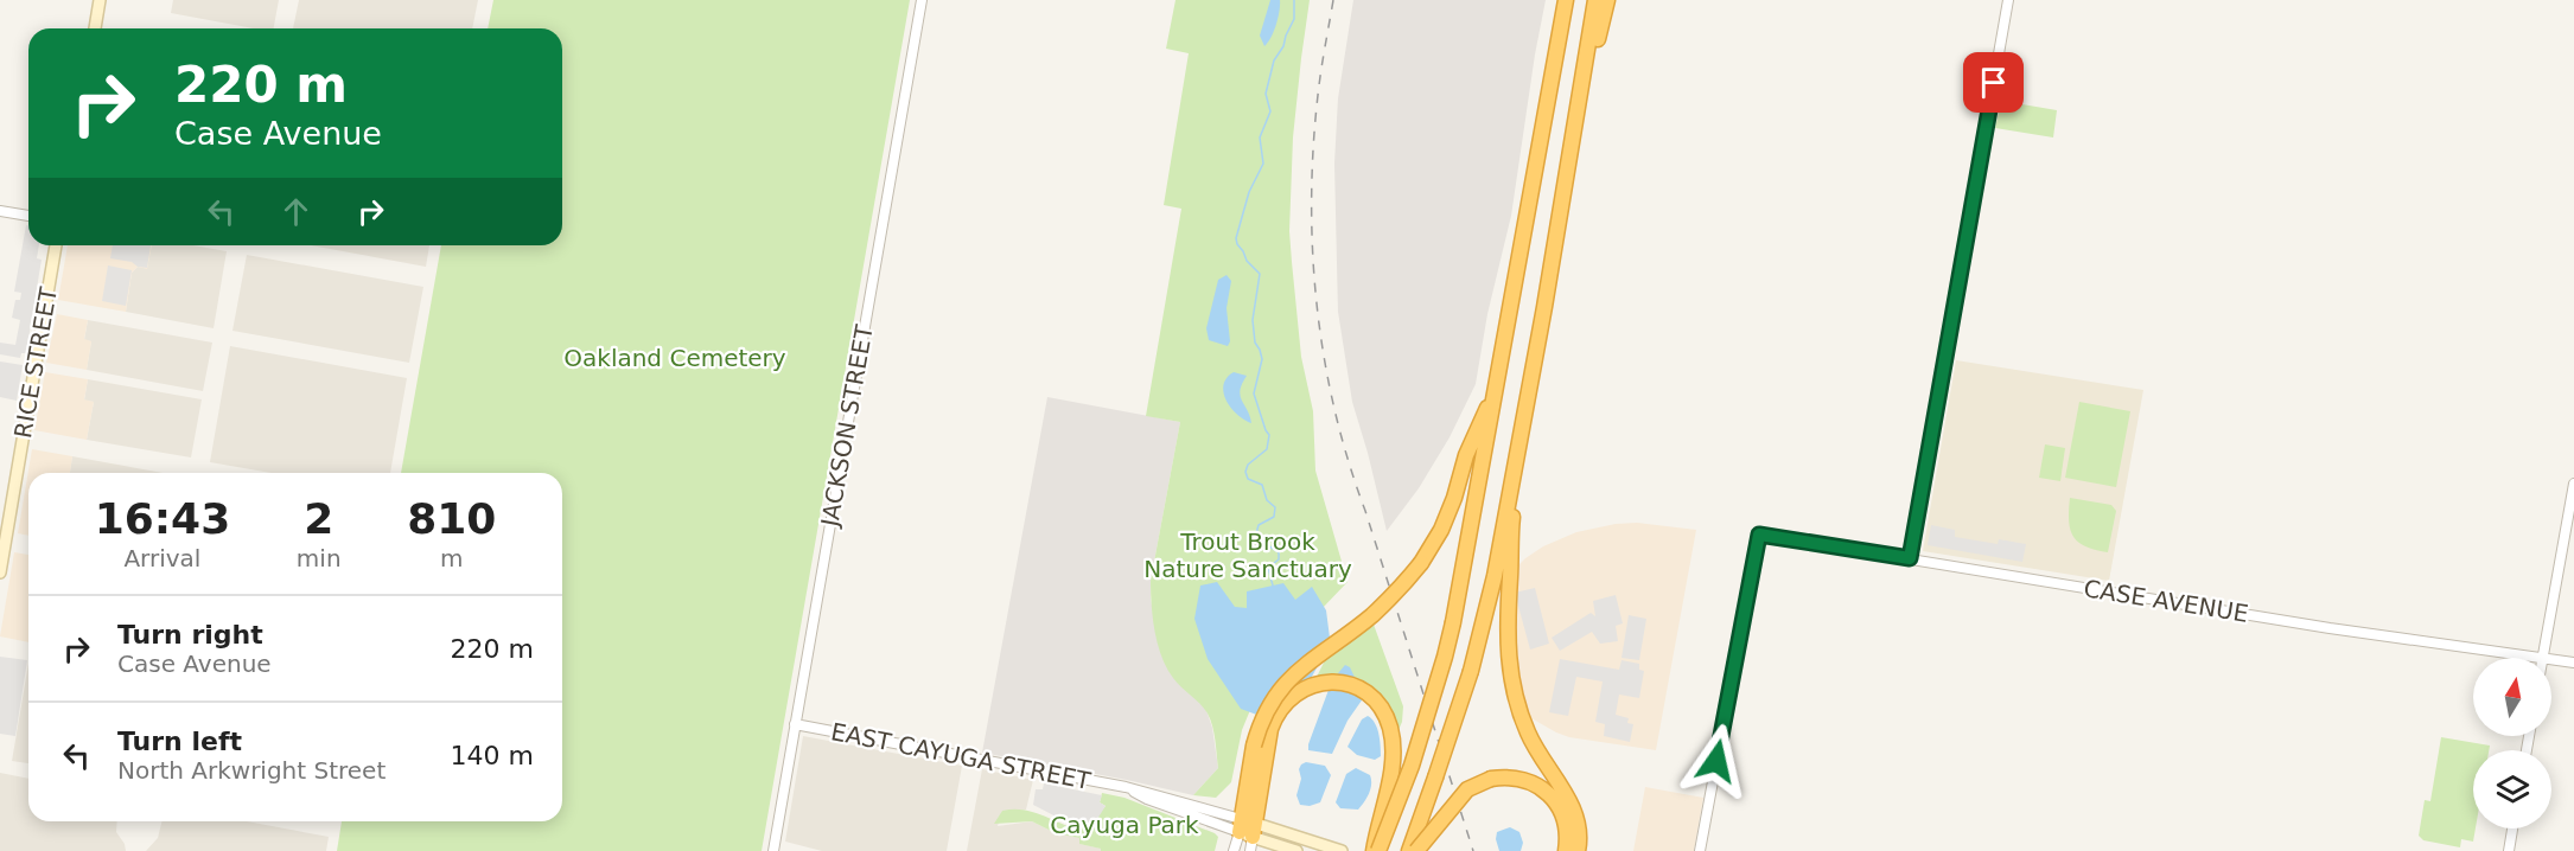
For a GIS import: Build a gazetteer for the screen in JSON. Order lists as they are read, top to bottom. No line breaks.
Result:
{"streets":{"main road":["RICE STREET","EAST CAYUGA STREET"],"street":["JACKSON STREET","CASE AVENUE"]},"crossings":[["JACKSON STREET","EAST CAYUGA STREET"]],"parks":["Oakland Cemetery","Trout Brook Nature Sanctuary","Cayuga Park"],"north":"top","page":{"turn":["220 m","Case Avenue"],"eta":["16:43","Arrival","2","min","810","m"],"list":[{"name":"Turn right","note":"Case Avenue","value":"220 m"},{"name":"Turn left","note":"North Arkwright Street","value":"140 m"}]}}
